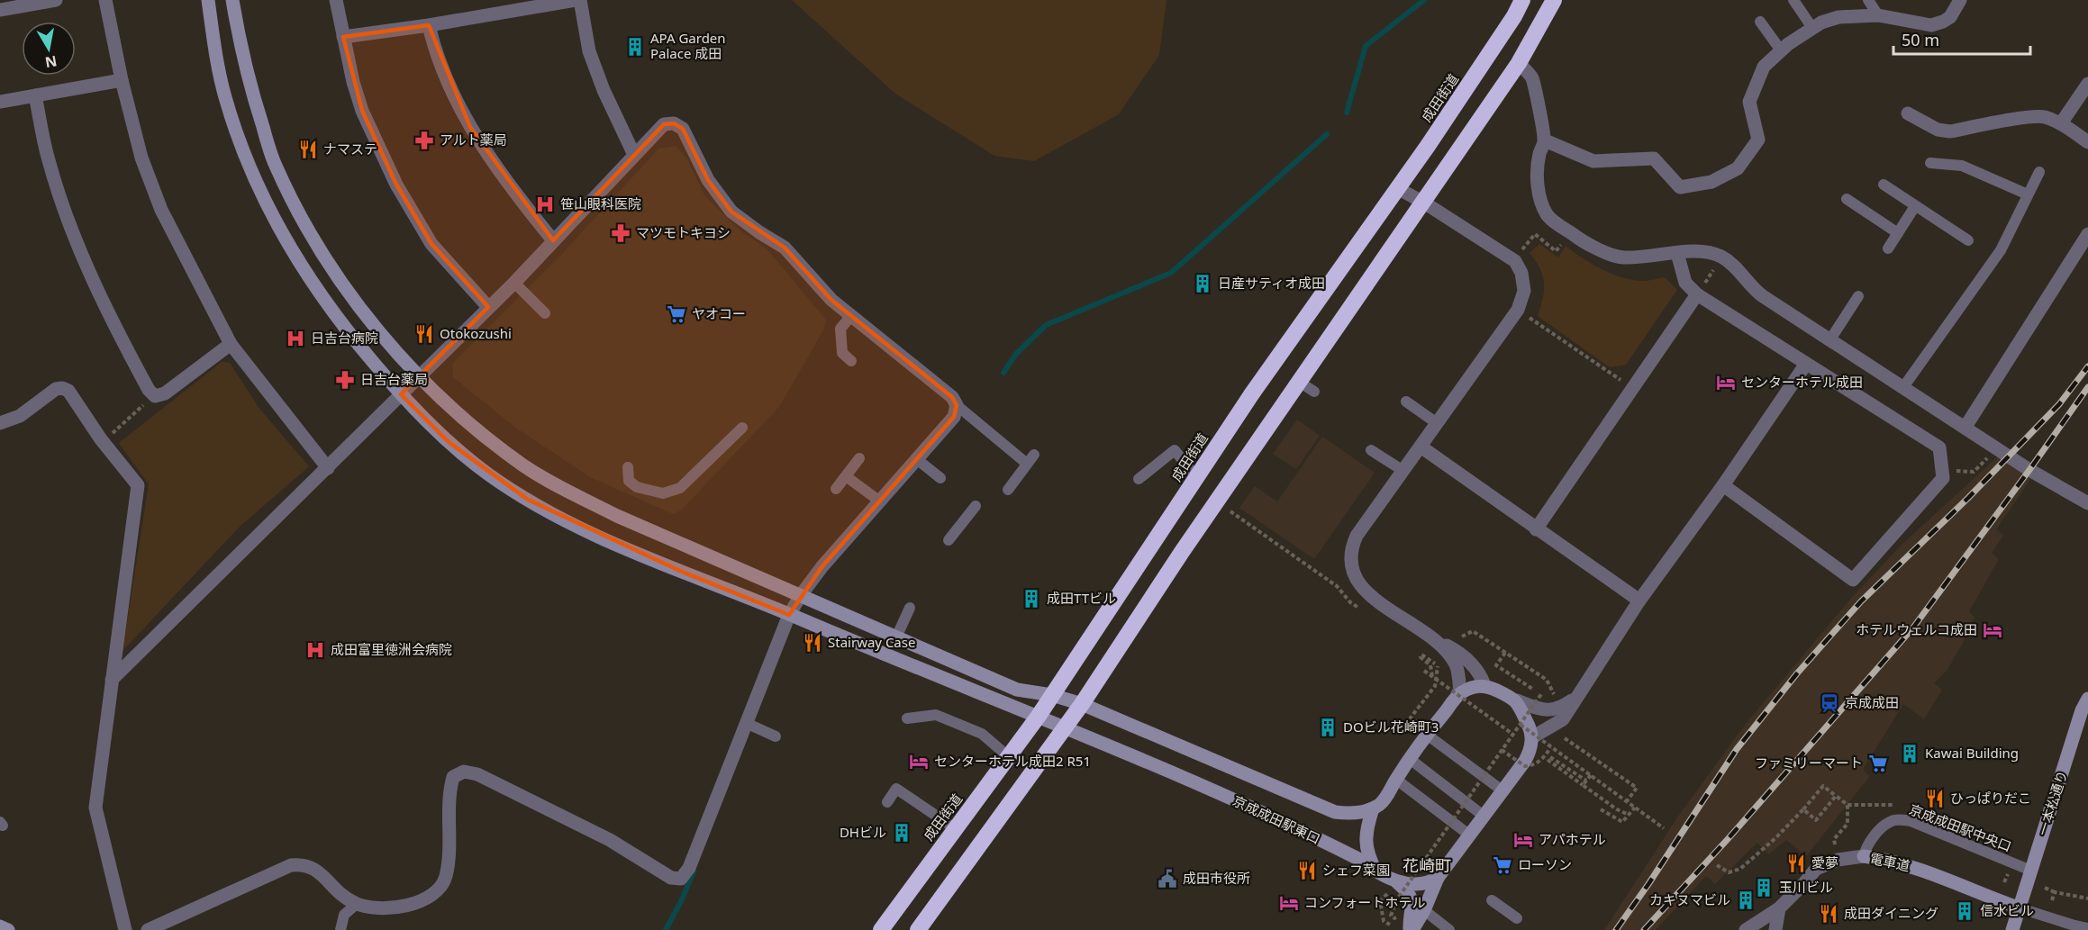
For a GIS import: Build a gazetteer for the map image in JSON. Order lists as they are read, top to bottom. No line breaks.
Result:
{"streets":{"highway":["成田街道"],"street":["一本松通り","京成成田駅東口","電車道"],"lane":["京成成田駅中央口"]},"crossings":[["成田街道","京成成田駅東口"],["一本松通り","京成成田駅中央口"],["一本松通り","電車道"],["京成成田駅中央口","電車道"]],"districts":["花崎町"],"places":{"building":["APA Garden Palace 成田","日産サティオ成田","成田TTビル","DOビル花崎町3","Kawai Building","DHビル","玉川ビル","カキヌマビル","信水ビル"],"pharmacy":["アルト薬局","マツモトキヨシ","日吉台薬局"],"restaurant":["ナマステ","Otokozushi","Stairway Case","ひっぱりだこ","愛夢","シェフ菜園","成田ダイニング"],"hospital":["笹山眼科医院","日吉台病院","成田富里徳洲会病院"],"supermarket":["ヤオコー","ファミリーマート","ローソン"],"hotel":["センターホテル成田","ホテルウェルコ成田","センターホテル成田2 R51","アパホテル","コンフォートホテル"],"station":["京成成田"],"public building":["成田市役所"]},"scale_bar":"50 m","north":"bottom"}
